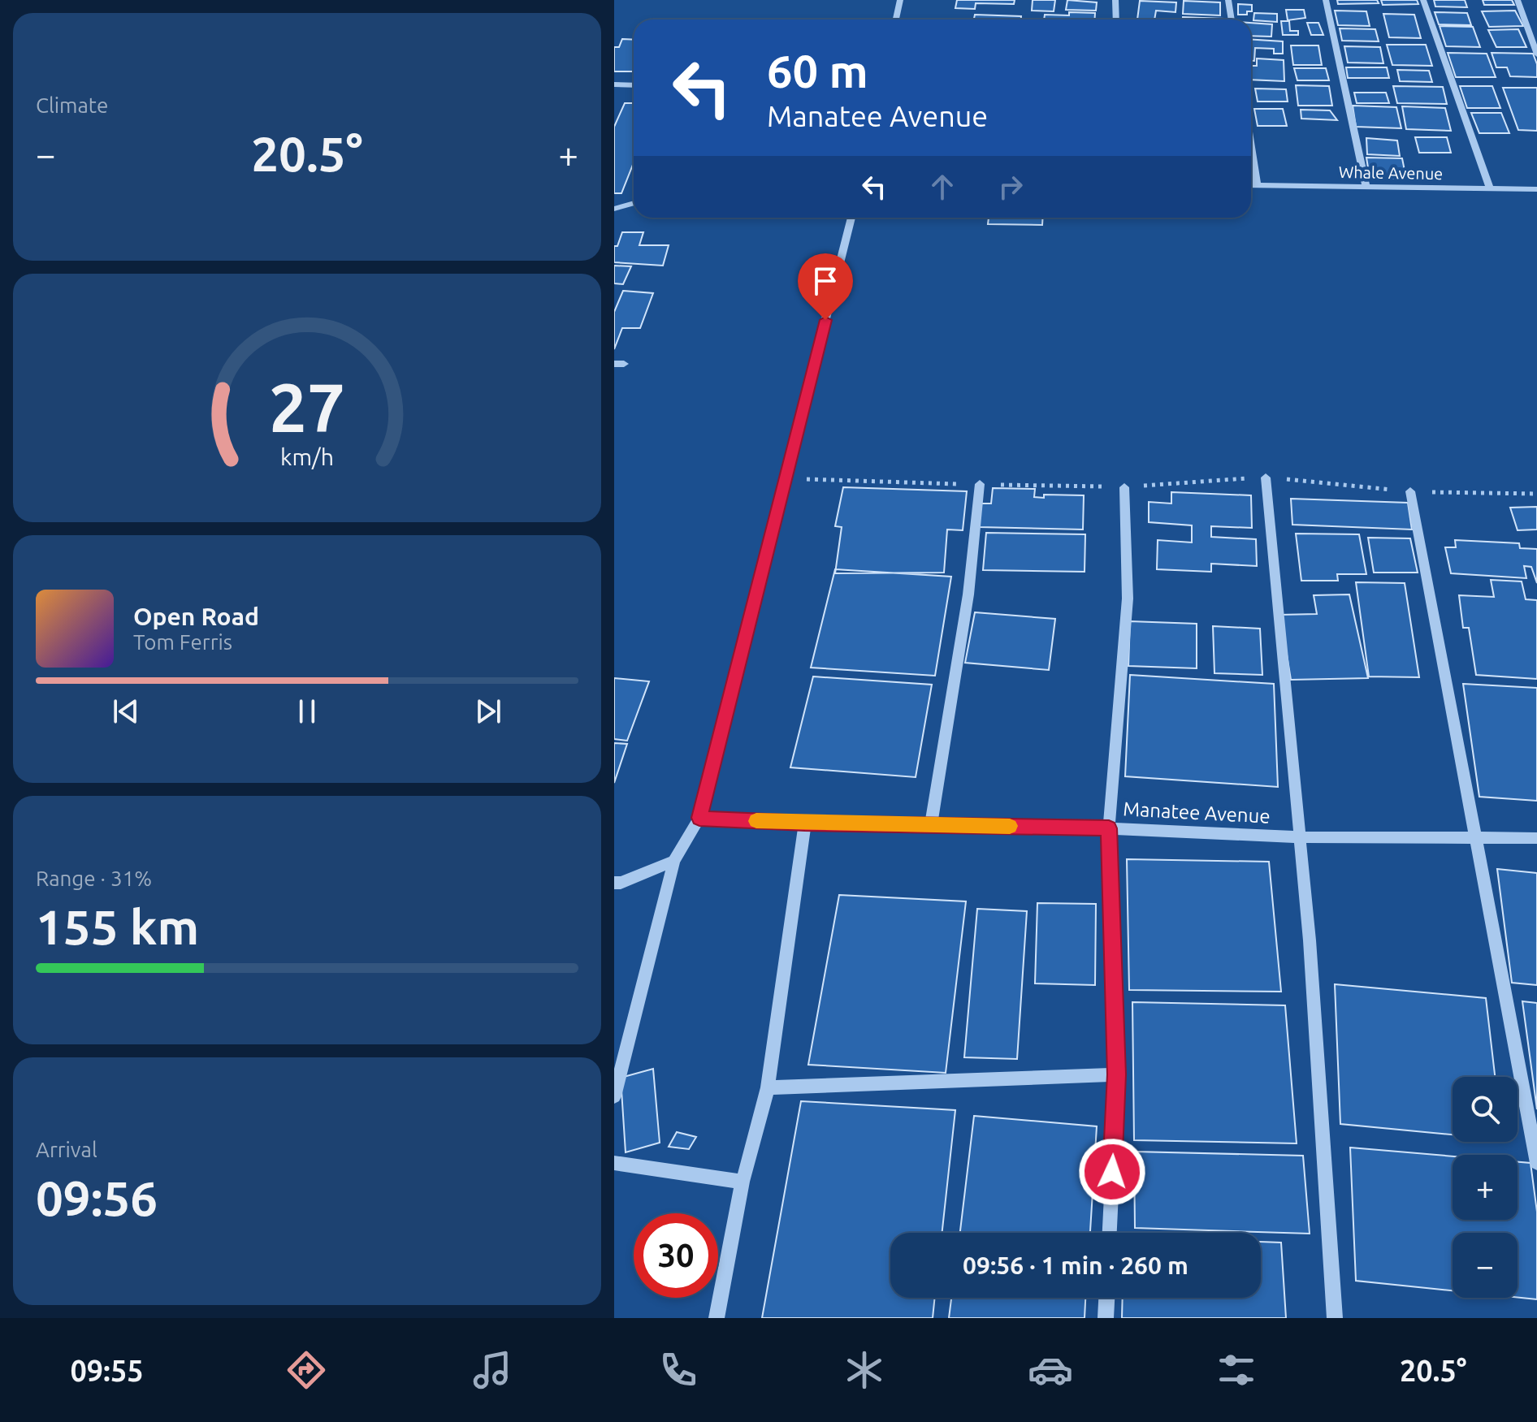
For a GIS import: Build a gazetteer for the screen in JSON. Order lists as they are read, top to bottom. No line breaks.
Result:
{"streets":{"street":["Whale Avenue","Manatee Avenue"]},"page":{"tile":["Climate",["Range · 31%","155 km"],["Arrival","09:56"]],"turn":["60 m","Manatee Avenue"],"heat":["−","20.5°","+"],"song":["Open Road","Tom Ferris"],"map_buttons":["+","−"],"limit":"30","trip":"09:56 · 1 min · 260 m","tabs":["09:55","20.5°"],"gauge":["27","km/h"]}}
